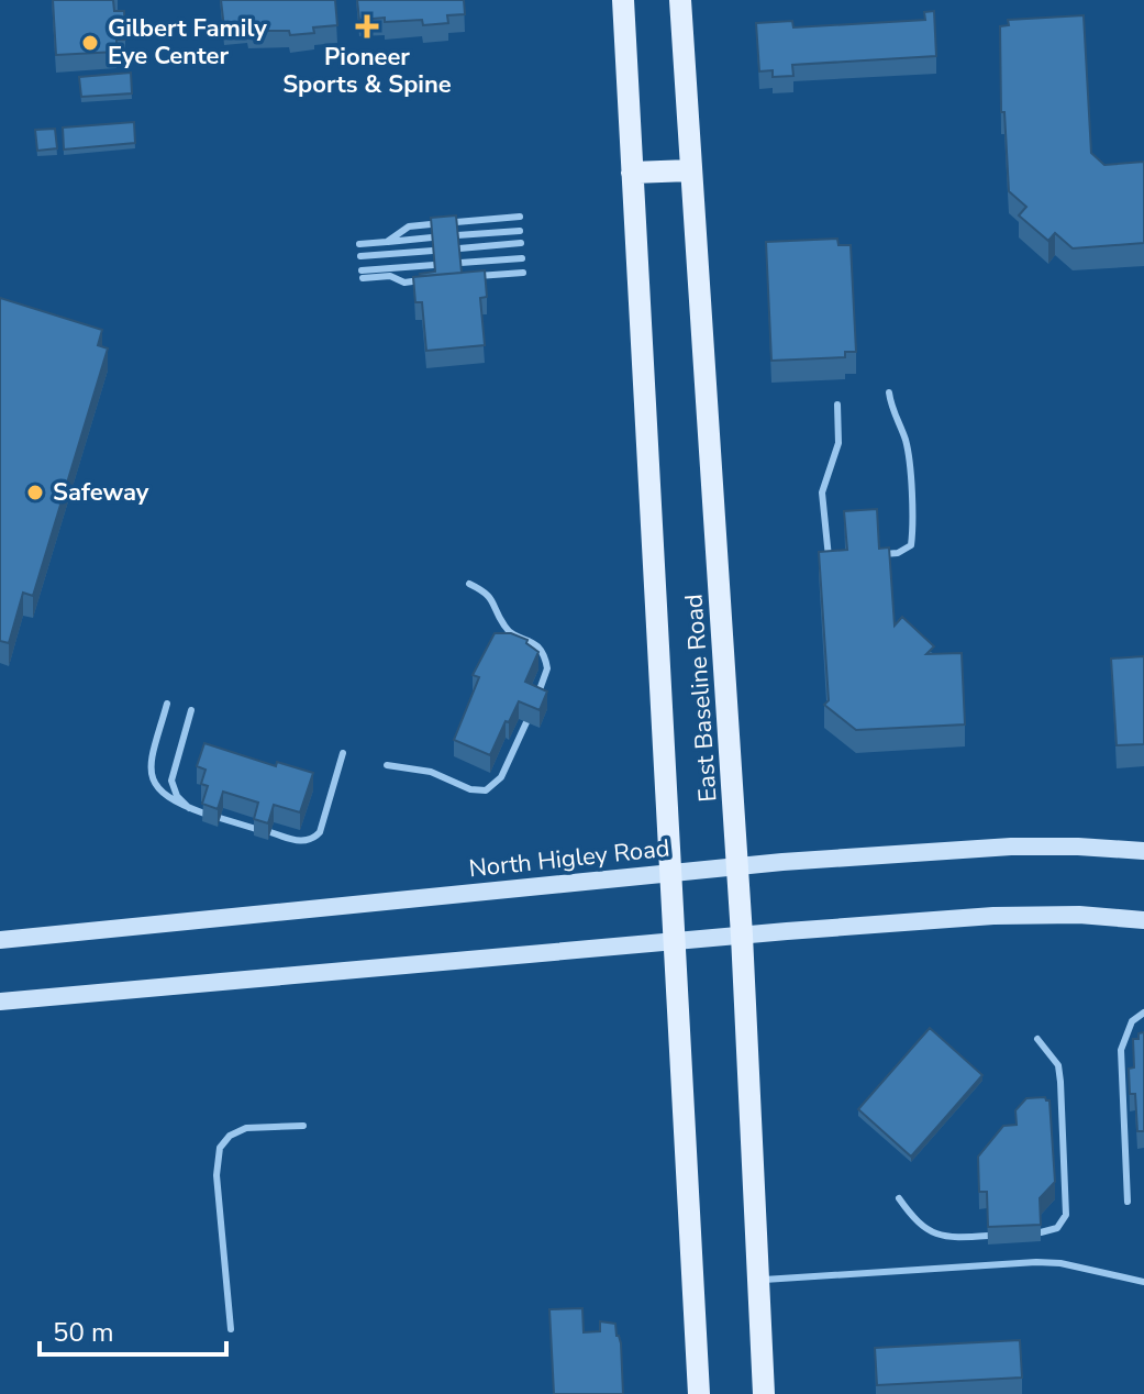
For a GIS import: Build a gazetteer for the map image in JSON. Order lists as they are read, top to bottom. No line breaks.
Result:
{"streets":{"main road":["East Baseline Road","North Higley Road"]},"crossings":[["East Baseline Road","North Higley Road"]],"places":{"health":["Pioneer Sports & Spine"],"other":["Gilbert Family Eye Center","Safeway"]},"scale_bar":"50 m"}
